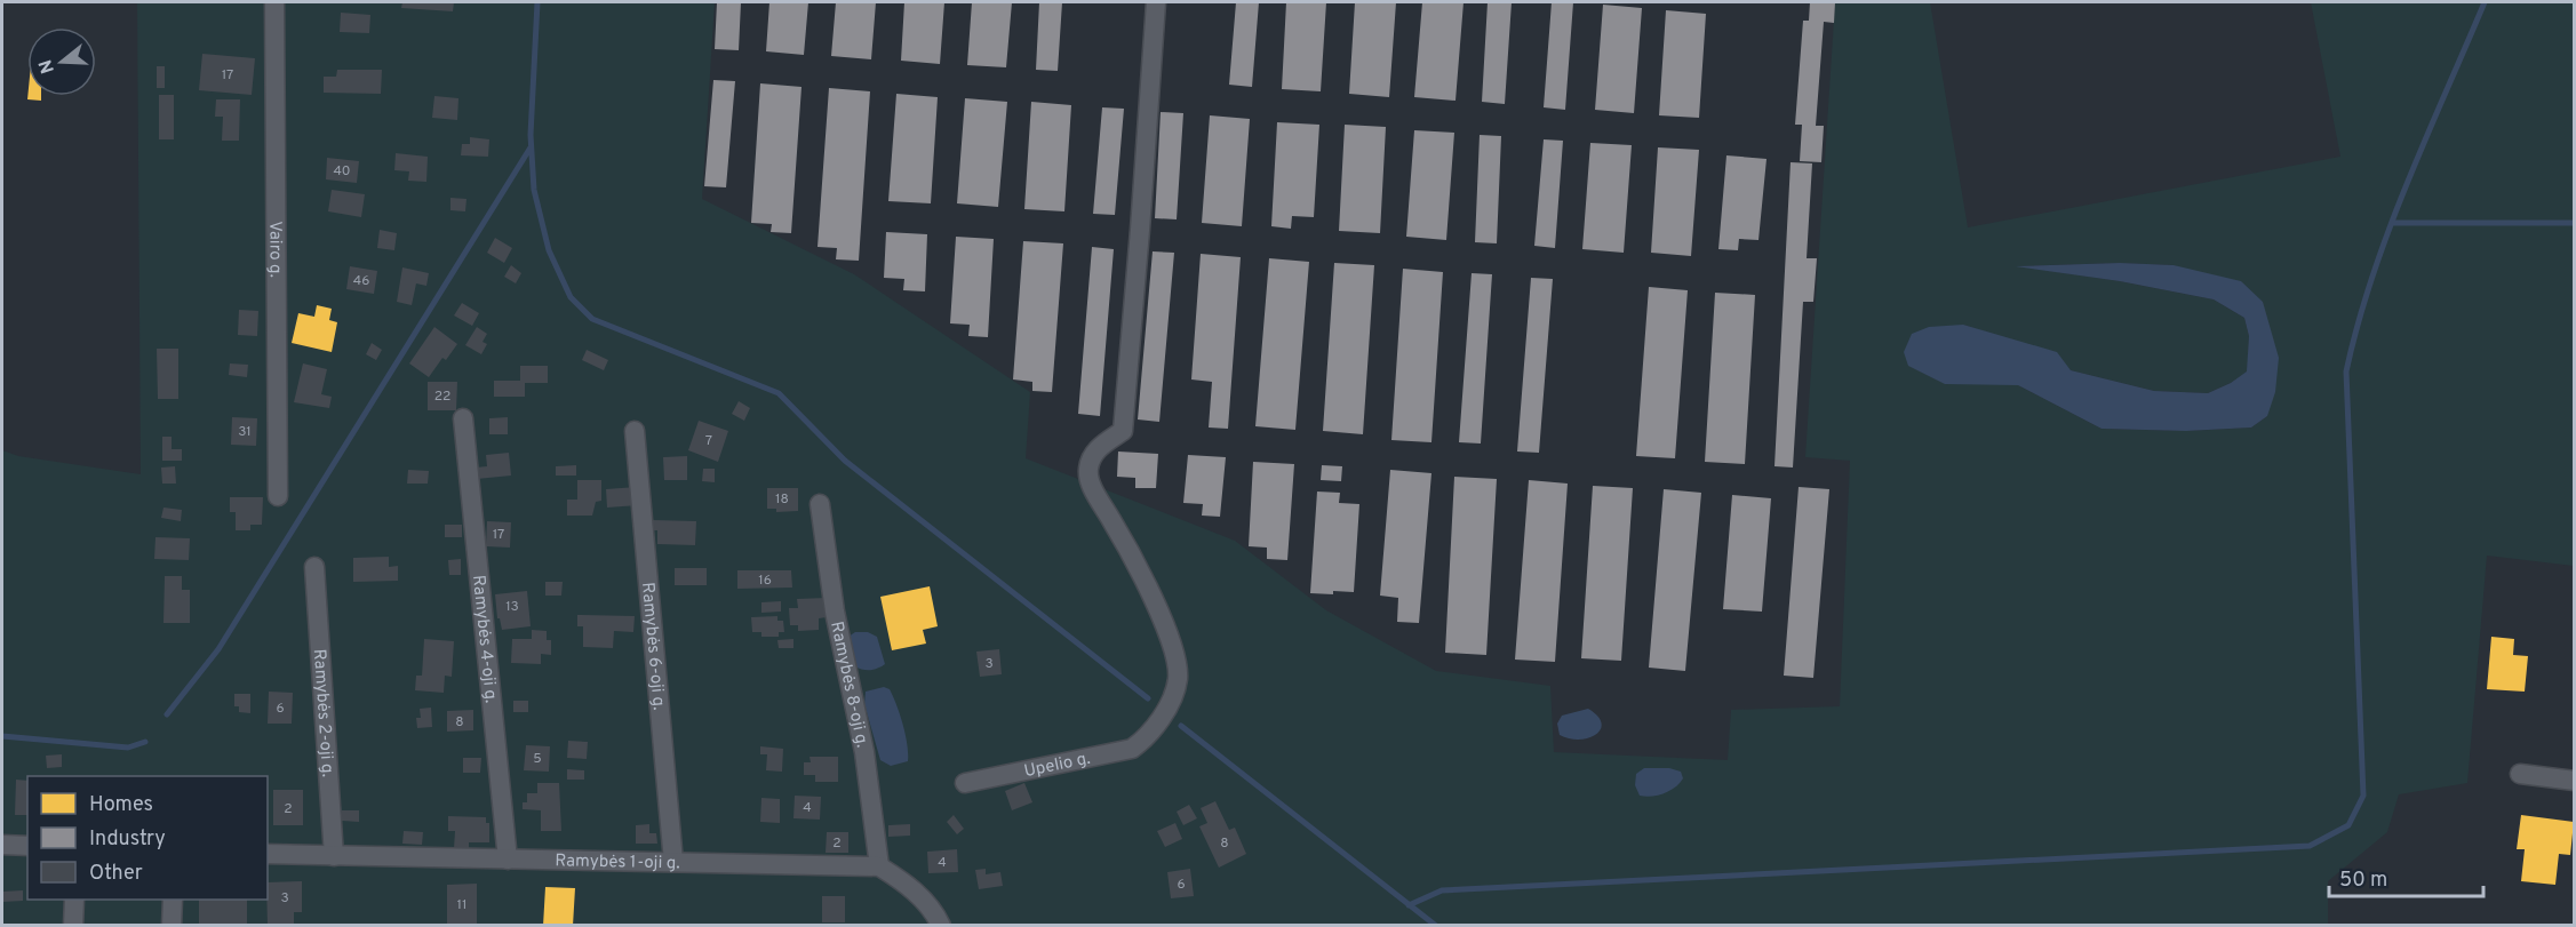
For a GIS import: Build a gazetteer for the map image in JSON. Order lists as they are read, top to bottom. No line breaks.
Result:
{"streets":{"street":["Vairo g.","Ramybės 4-oji g.","Ramybės 6-oji g.","Ramybės 8-oji g.","Ramybės 2-oji g.","Upelio g.","Ramybės 1-oji g."]},"crossings":[["Ramybės 4-oji g.","Ramybės 1-oji g."],["Ramybės 6-oji g.","Ramybės 1-oji g."],["Ramybės 8-oji g.","Ramybės 1-oji g."],["Ramybės 2-oji g.","Ramybės 1-oji g."]],"house_numbers":["17","40","46","22","31","7","18","17","16","13","3","6","8","5","4","2","2","8","4","6","3","11"],"legend":["Homes","Industry","Other"],"scale_bar":"50 m","north":"left"}
